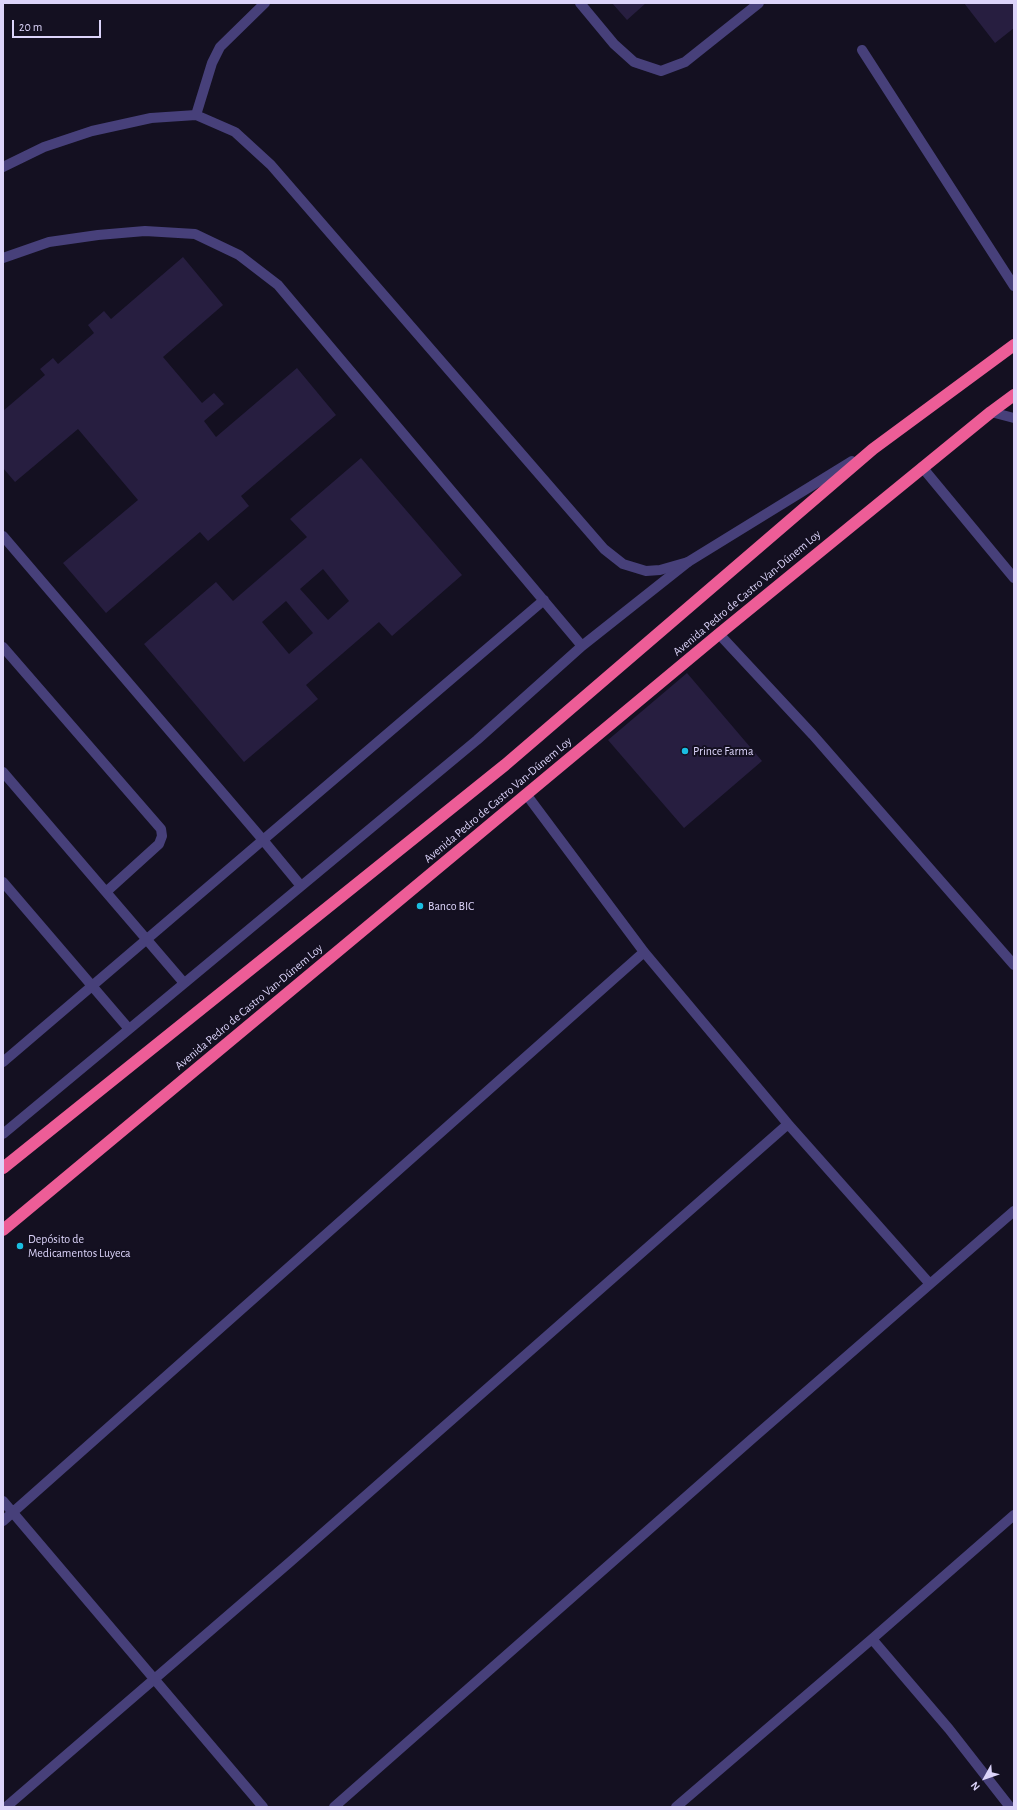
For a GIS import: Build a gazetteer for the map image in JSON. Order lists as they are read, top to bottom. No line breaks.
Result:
{"streets":{"highway":["Avenida Pedro de Castro Van-Dúnem Loy"]},"places":["Prince Farma","Banco BIC","Depósito de Medicamentos Luyeca"],"scale_bar":"20 m","north":"bottom left"}
